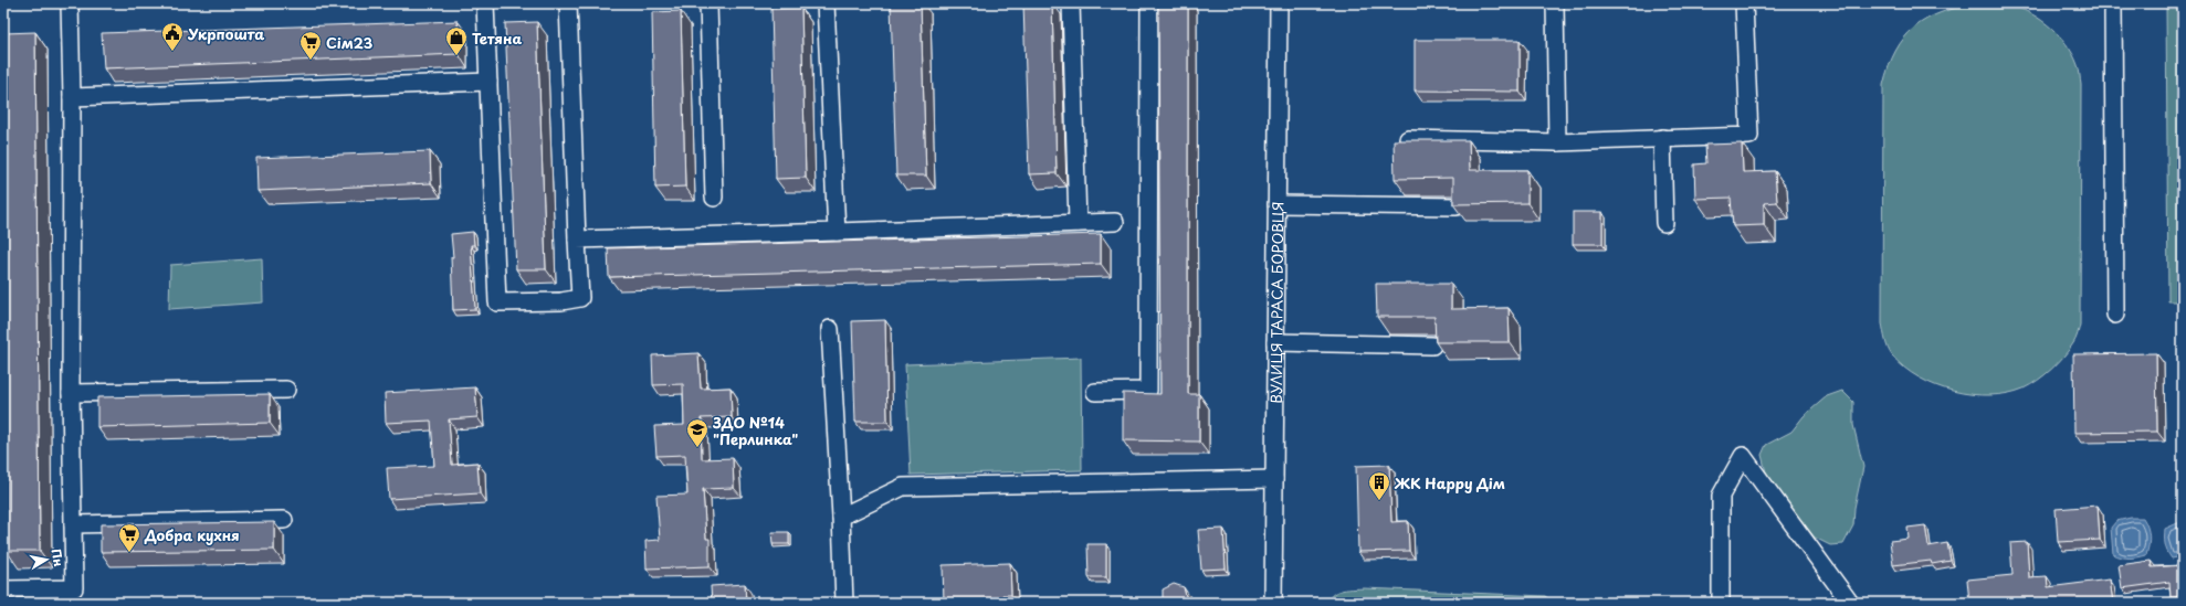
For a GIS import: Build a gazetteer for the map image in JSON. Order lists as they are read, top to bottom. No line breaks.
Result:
{"streets":{"street":["ВУЛИЦЯ ТАРАСА БОРОВЦЯ"]},"places":{"public building":["Укрпошта"],"shop":["Тетяна"],"supermarket":["Сім23","Добра кухня"],"school or university":["ЗДО №14 \"Перлинка\""],"building":["ЖК Happy Дім"]},"north":"right"}
